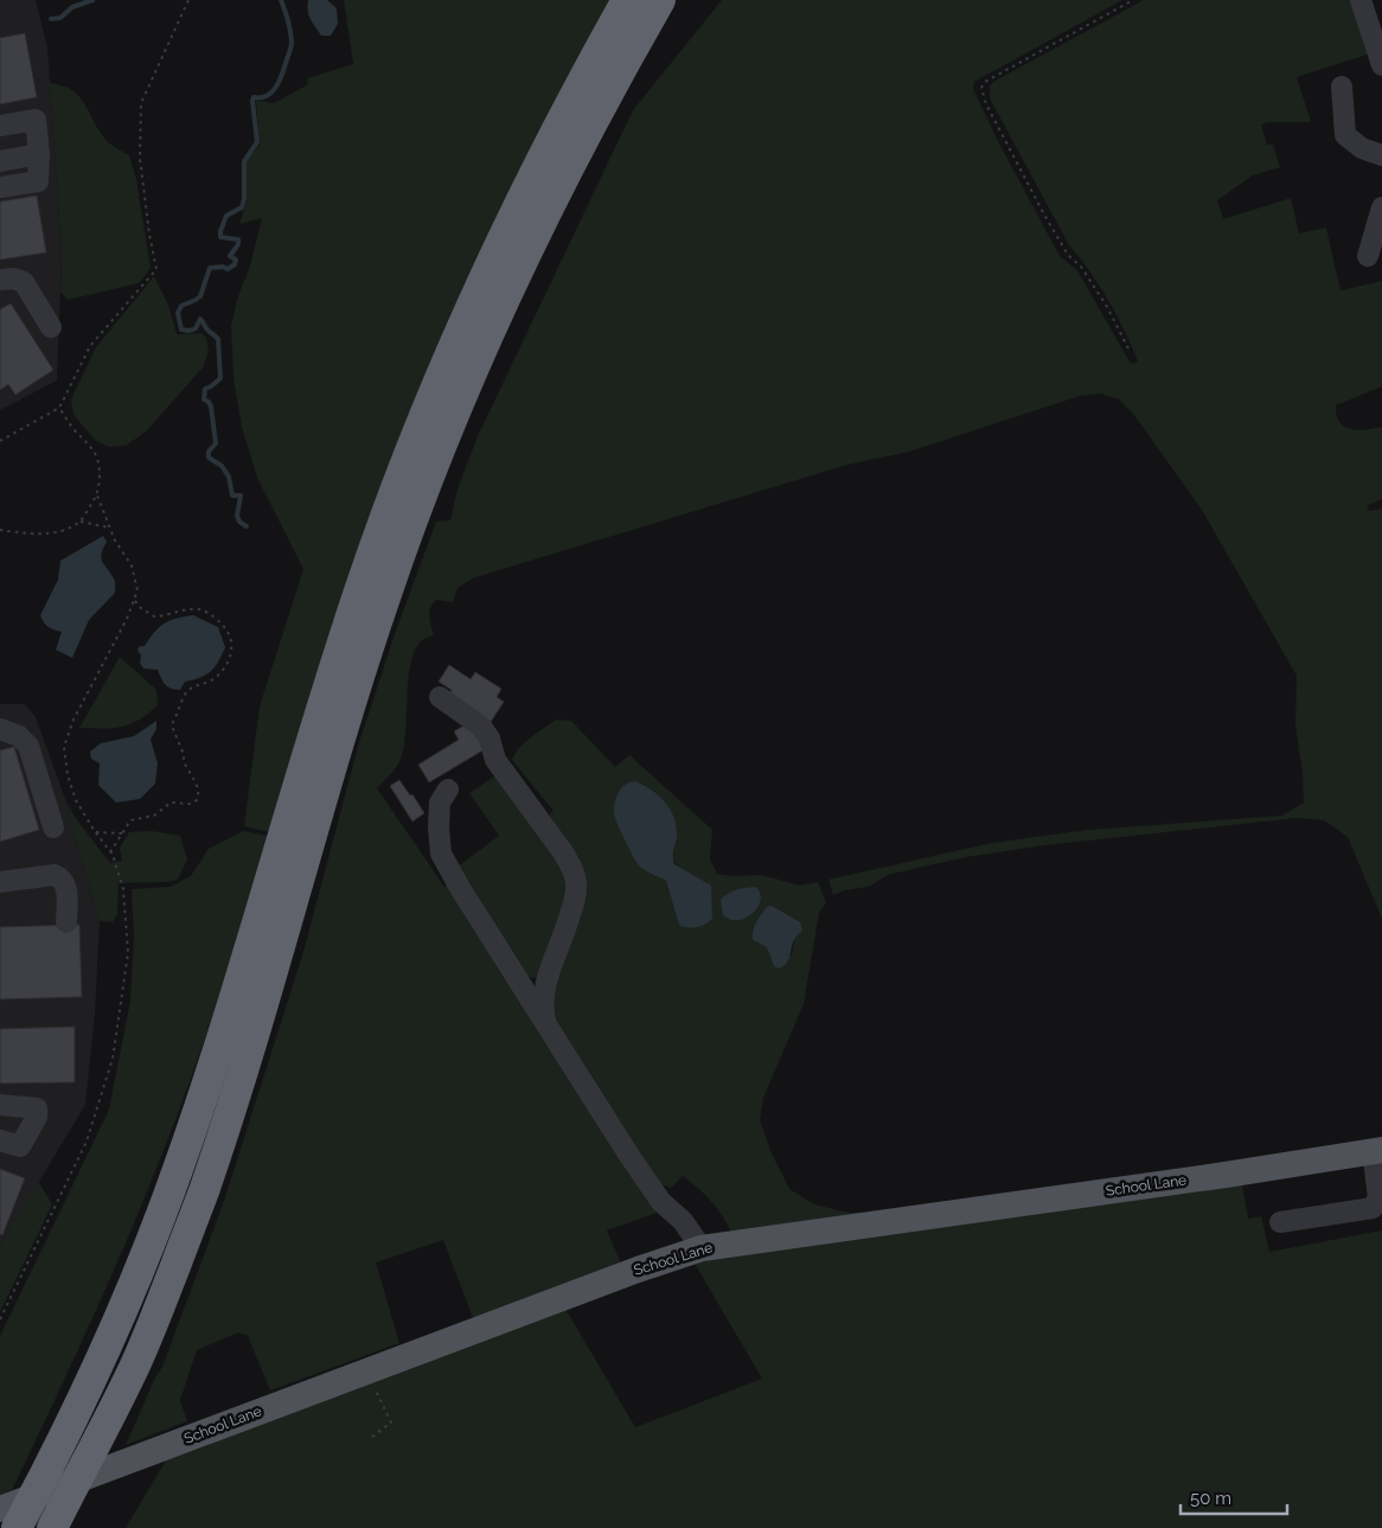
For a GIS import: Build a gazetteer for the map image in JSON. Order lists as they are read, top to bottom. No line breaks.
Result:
{"streets":{"main road":["School Lane"]},"scale_bar":"50 m"}
